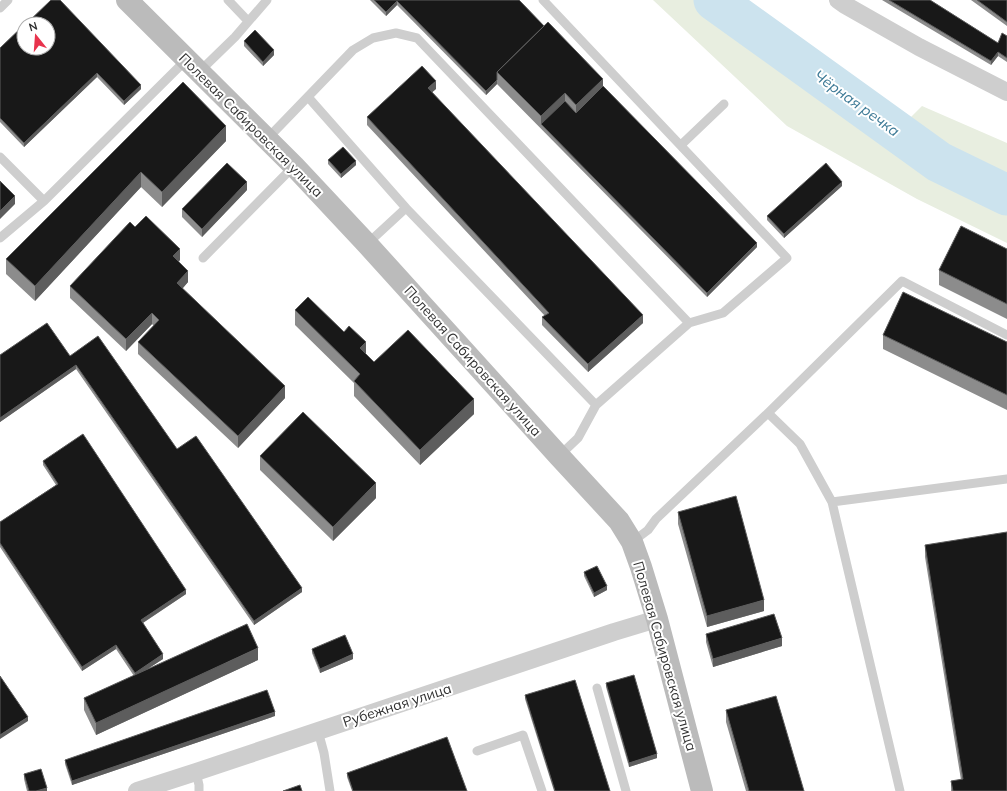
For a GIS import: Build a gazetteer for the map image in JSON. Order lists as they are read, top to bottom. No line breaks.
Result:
{"streets":{"street":["Полевая Сабировская улица","Рубежная улица"]},"crossings":[["Полевая Сабировская улица","Рубежная улица"]],"water":["Чёрная речка"],"north":"top"}
